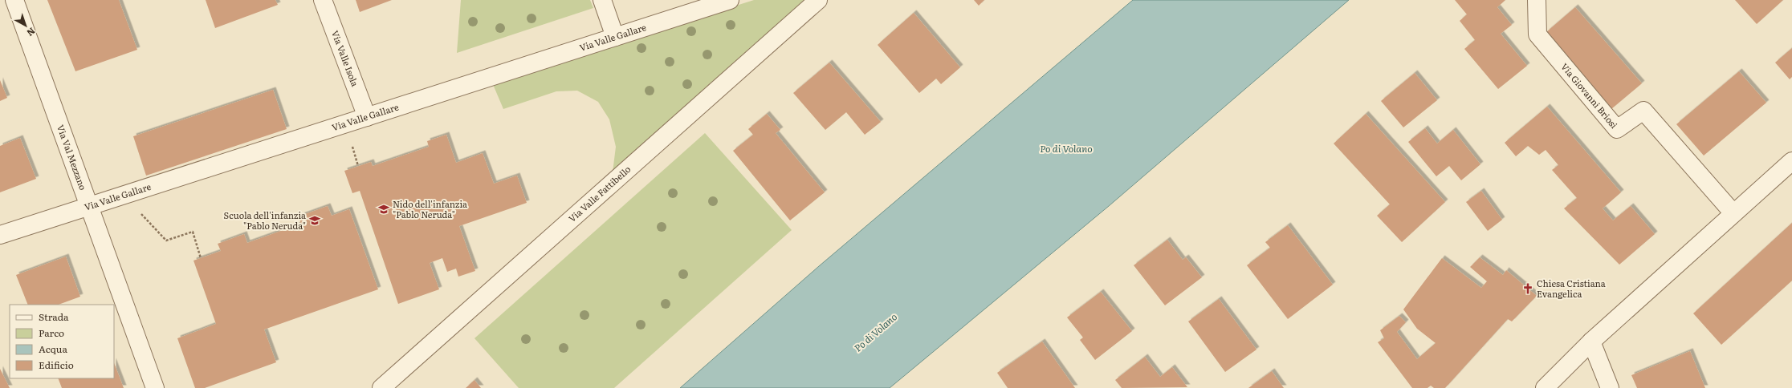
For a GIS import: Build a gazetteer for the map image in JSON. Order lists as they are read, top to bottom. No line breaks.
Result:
{"streets":{"street":["Via Valle Gallare","Via Valle Isola","Via Giovanni Briosi","Via Val Mezzano","Via Valle Fattibello"]},"crossings":[["Via Valle Gallare","Via Valle Isola"],["Via Valle Gallare","Via Val Mezzano"]],"water":["Po di Volano"],"places":{"school or university":["Nido dell'infanzia \"Pablo Neruda\"","Scuola dell'infanzia \"Pablo Neruda\""],"church":["Chiesa Cristiana Evangelica"]},"legend":["Strada","Parco","Acqua","Edificio"],"north":"bottom right"}
